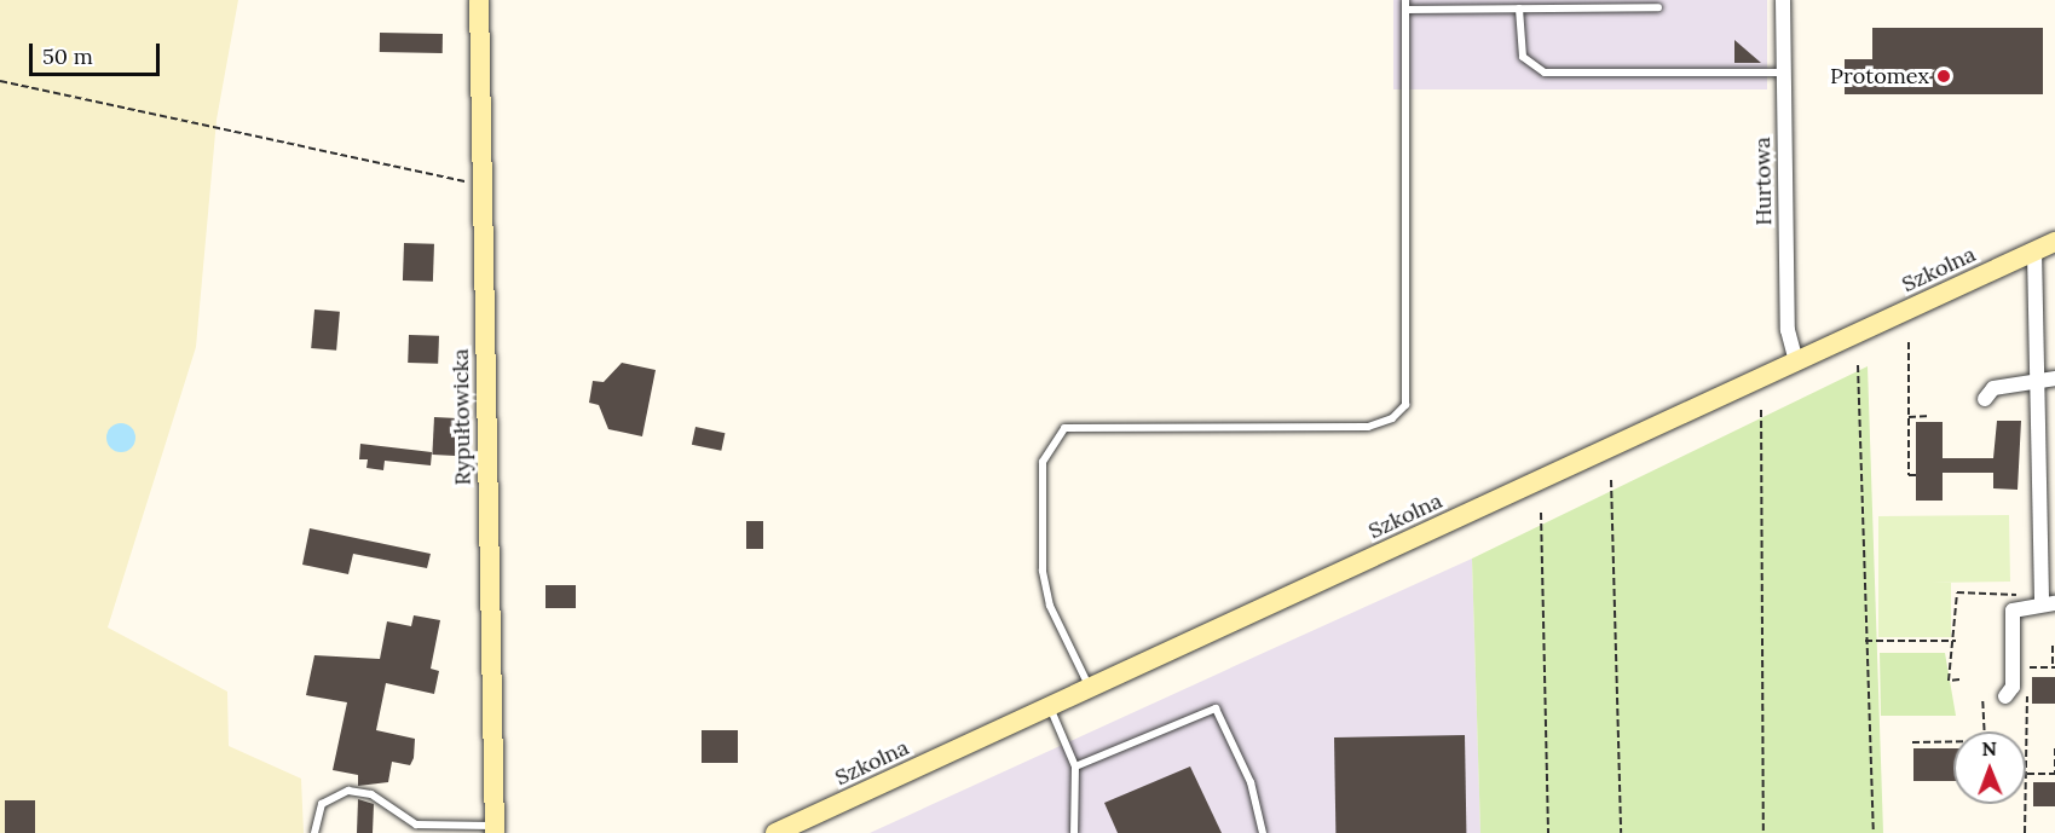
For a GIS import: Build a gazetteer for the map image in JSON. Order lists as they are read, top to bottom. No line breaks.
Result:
{"streets":{"street":["Hurtowa","Szkolna","Rypułtowicka"]},"crossings":[["Hurtowa","Szkolna"]],"places":["Protomex"],"scale_bar":"50 m","north":"top"}
